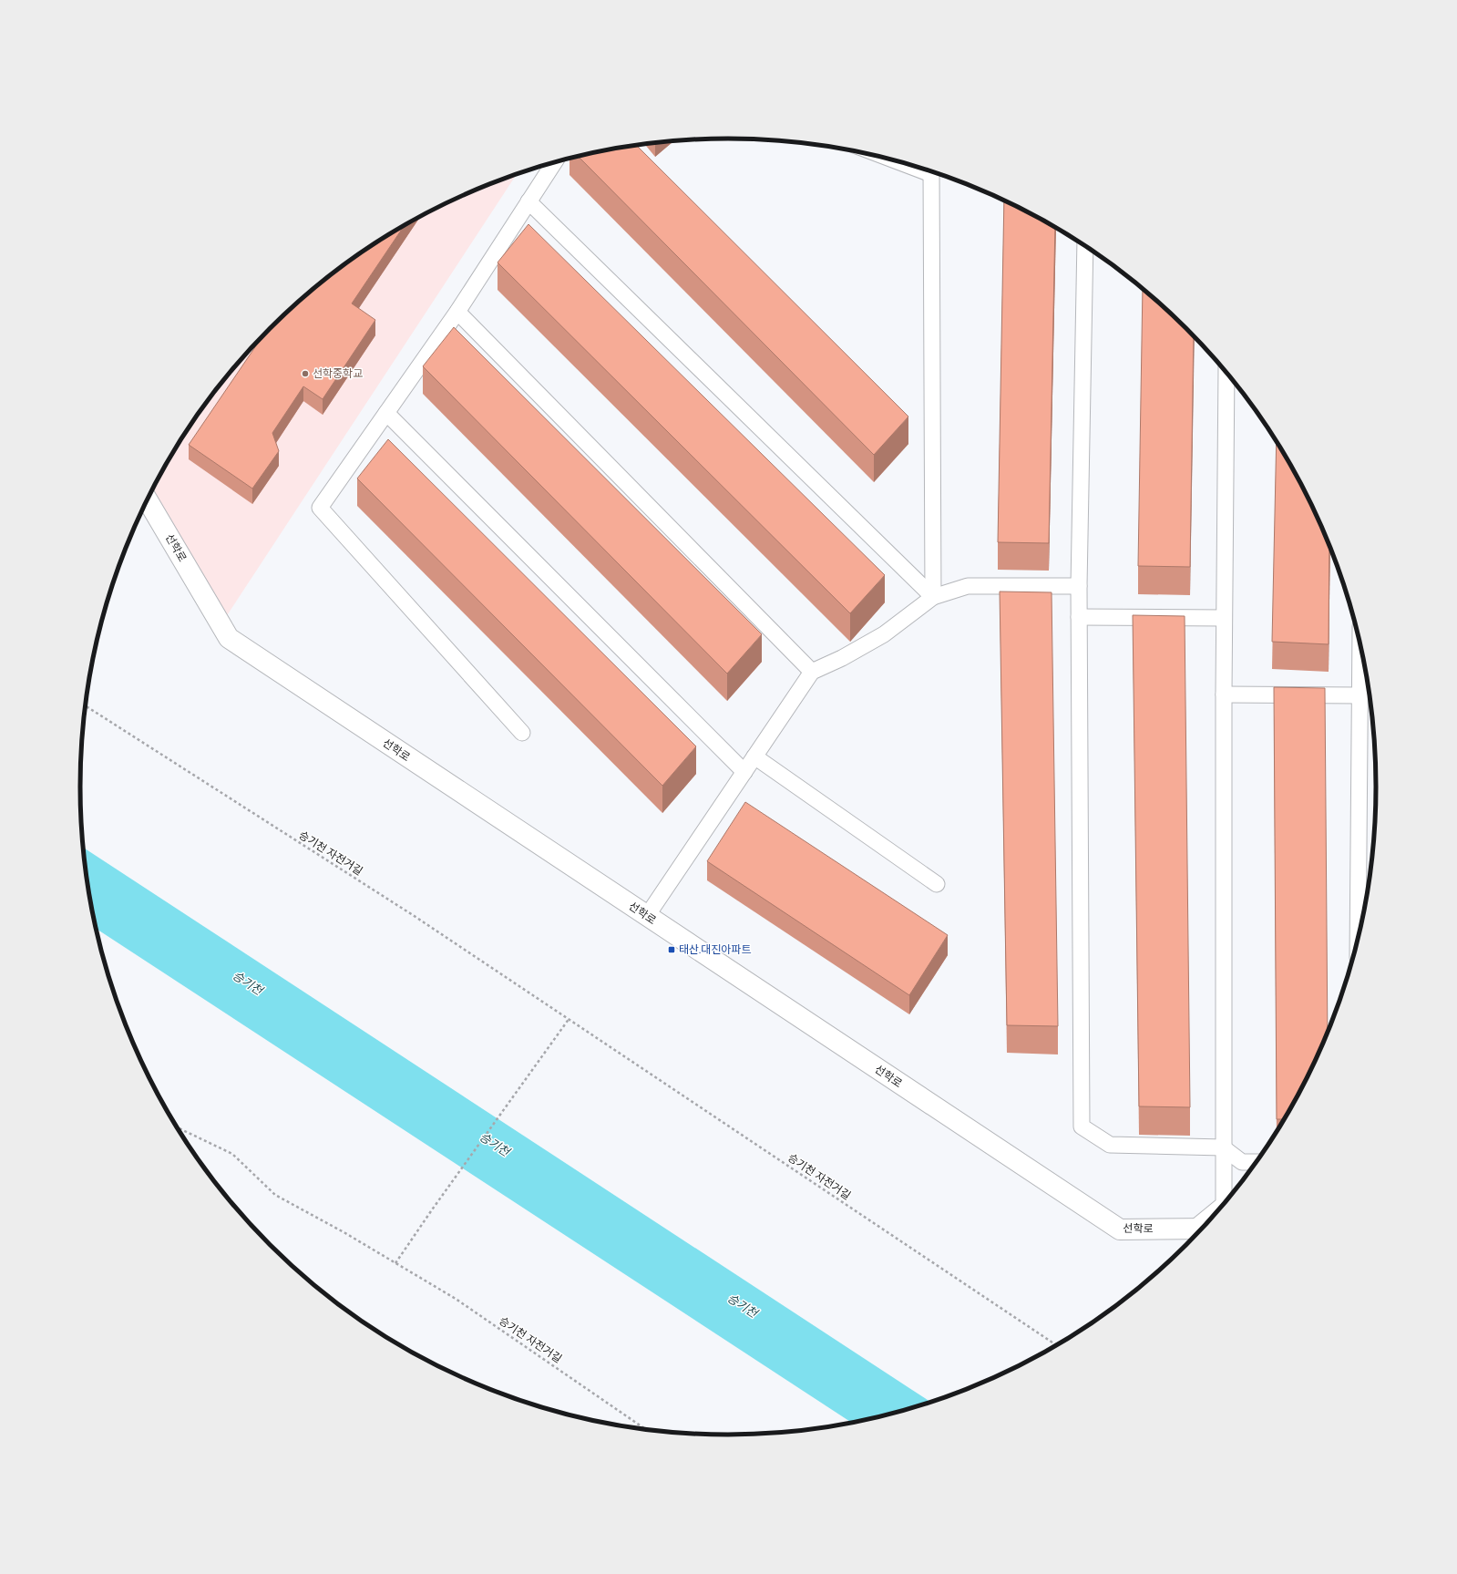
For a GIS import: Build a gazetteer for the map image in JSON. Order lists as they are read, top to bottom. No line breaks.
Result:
{"streets":{"street":["선학로"],"path":["승기천 자전거길"]},"water":["승기천"],"places":{"other":["선학중학교"],"transit":["태산.대진아파트"]}}
